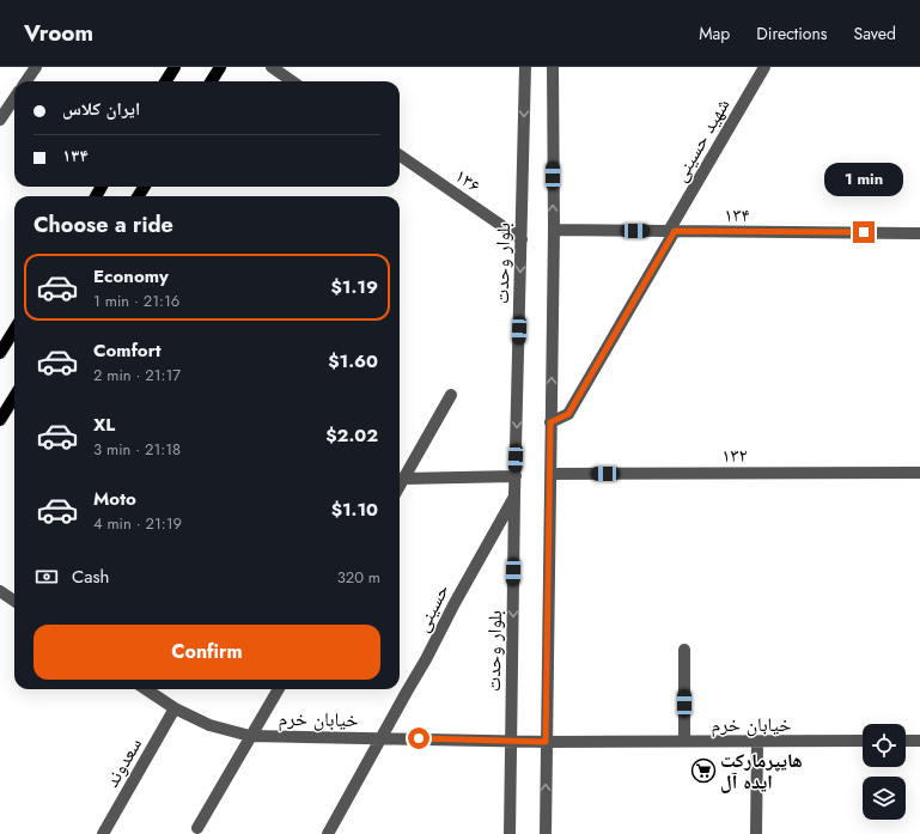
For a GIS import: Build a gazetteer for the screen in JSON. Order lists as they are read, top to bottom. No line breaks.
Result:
{"streets":{"street":["شهید حسینی","۱۳۶","۱۳۴","بلوار وحدت","۱۳۲","حسینی","خیابان خرم","سعدوند"]},"crossings":[["شهید حسینی","۱۳۴"],["۱۳۶","بلوار وحدت"],["بلوار وحدت","حسینی"],["بلوار وحدت","خیابان خرم"],["حسینی","خیابان خرم"],["خیابان خرم","سعدوند"]],"places":{"supermarket":["هایپرمارکت ایده آل"]},"page":{"header":"Vroom","nav":["Map","Directions","Saved"],"banner":["ایران کلاس","۱۳۴"],"bubble":"1 min","heading":"Choose a ride","list":[{"name":"Economy","note":"1 min · 21:16","value":"$1.19"},{"name":"Comfort","note":"2 min · 21:17","value":"$1.60"},{"name":"XL","note":"3 min · 21:18","value":"$2.02"},{"name":"Moto","note":"4 min · 21:19","value":"$1.10"}],"pay":["Cash","320 m"],"buttons":"Confirm"}}
